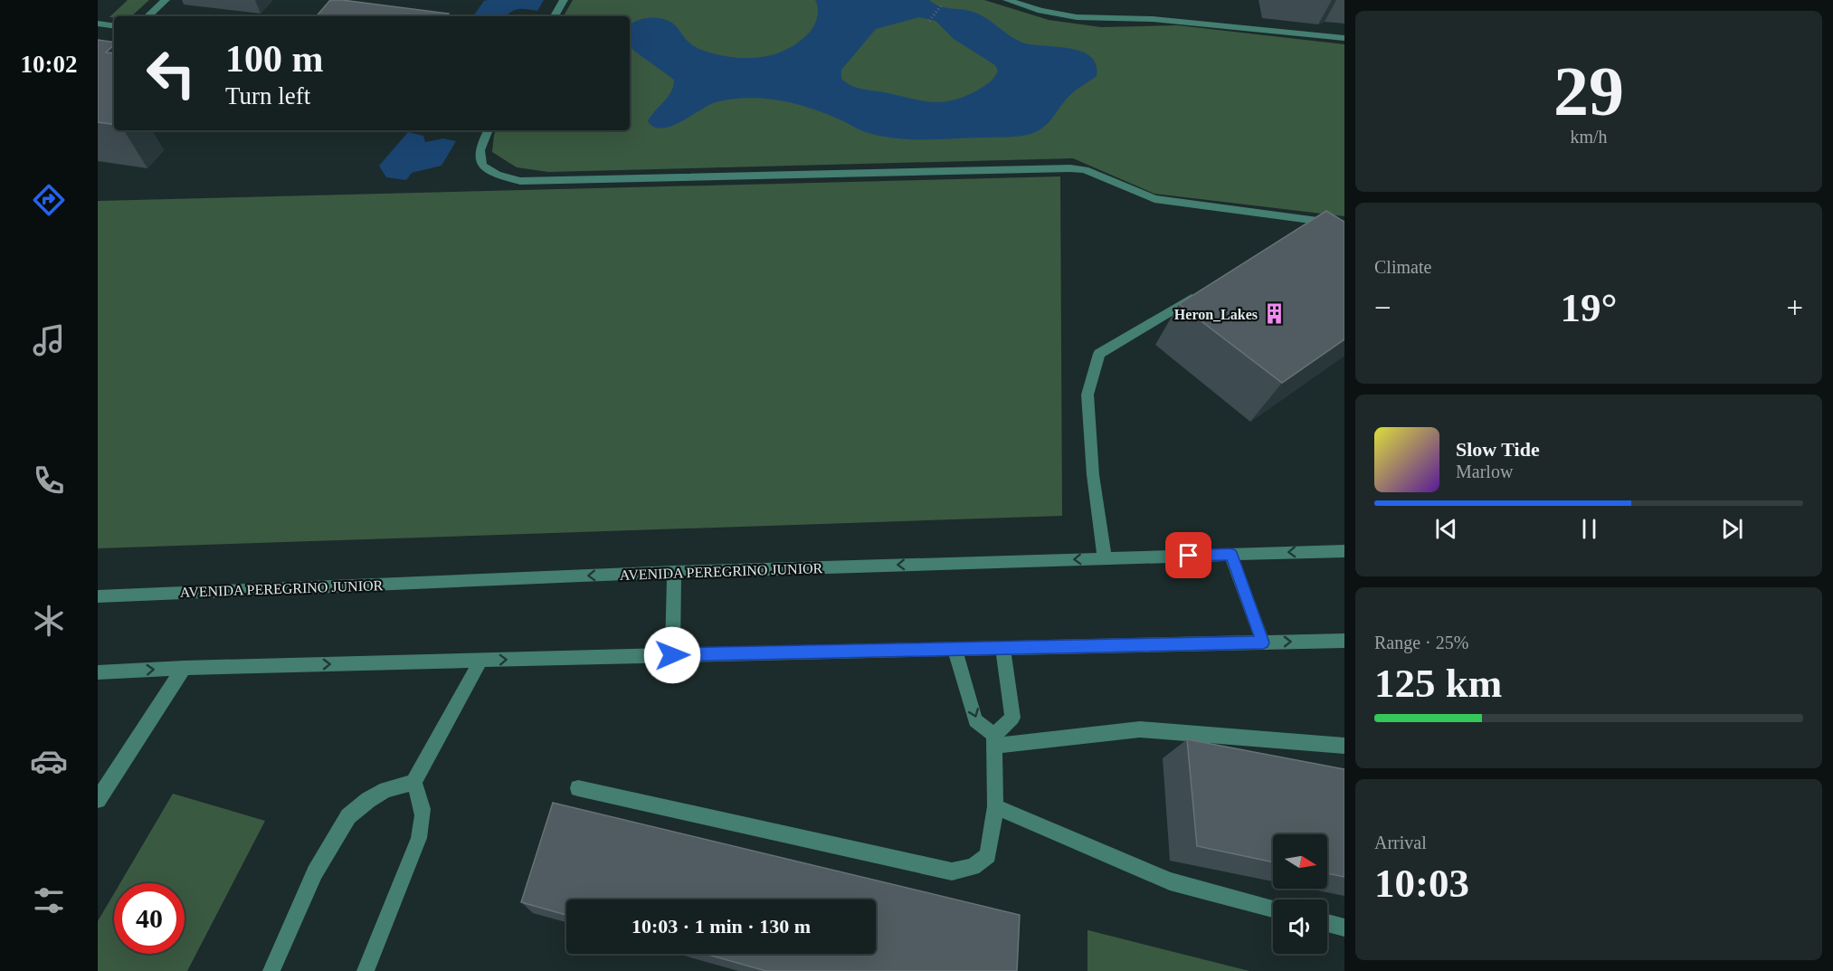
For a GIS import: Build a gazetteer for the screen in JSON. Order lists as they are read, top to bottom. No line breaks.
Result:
{"streets":{"street":["AVENIDA PEREGRINO JUNIOR"]},"places":{"building":["Heron_Lakes"]},"north":"right","page":{"tabs":"10:02","tile":[["29","km/h"],"Climate",["Range · 25%","125 km"],["Arrival","10:03"]],"turn":["100 m","Turn left"],"heat":["−","19°","+"],"song":["Slow Tide","Marlow"],"limit":"40","trip":"10:03 · 1 min · 130 m"}}
